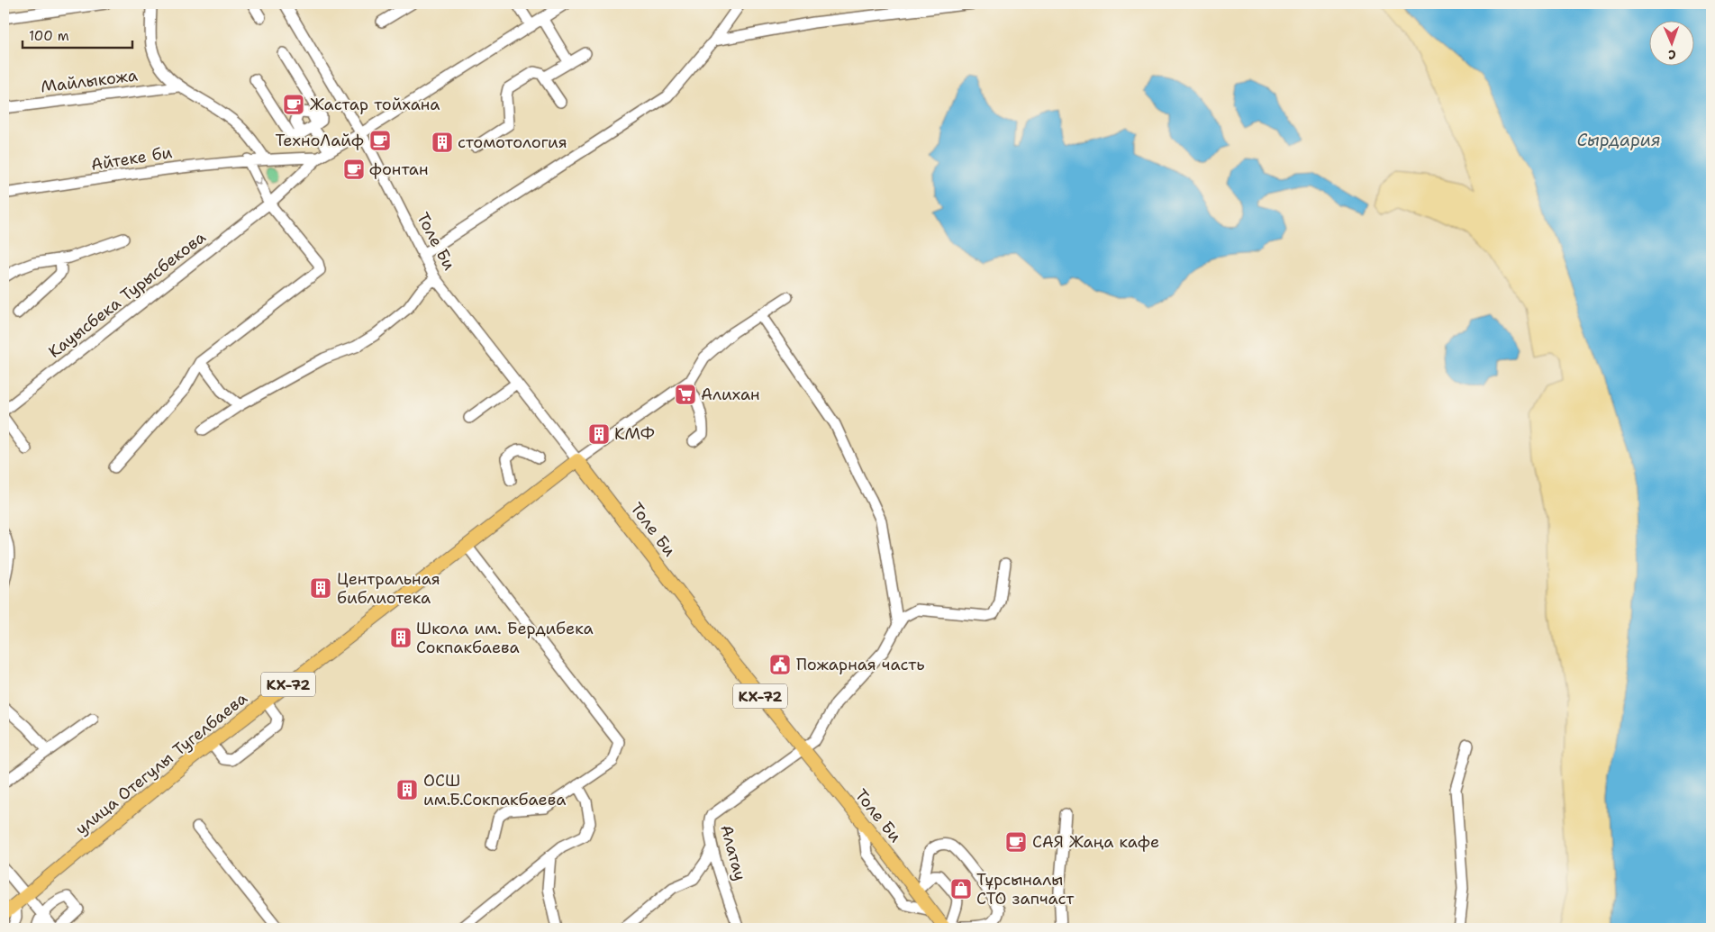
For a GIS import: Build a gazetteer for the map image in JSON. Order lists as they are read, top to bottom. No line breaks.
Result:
{"streets":{"main road":["Толе Би","КХ-72","улица Отегулы Тугелбаева"],"street":["Майлыкожа","Айтеке би","Кауысбека Турысбекова","Алатау"]},"crossings":[["Айтеке би","Кауысбека Турысбекова"],["Толе Би","Кауысбека Турысбекова"],["Толе Би","улица Отегулы Тугелбаева"],["Толе Би","Алатау"]],"water":["Сырдария"],"places":{"cafe":["Жастар тойхана","ТехноЛайф","фонтан","САЯ Жаңа кафе"],"building":["стомотология","КМФ","Центральная библиотека","Школа им. Бердибека Сокпакбаева","ОСШ им.Б.Сокпакбаева"],"supermarket":["Алихан"],"public building":["Пожарная часть"],"shop":["Тұрсыналы СТО запчаст"]},"scale_bar":"100 m","north":"bottom"}
